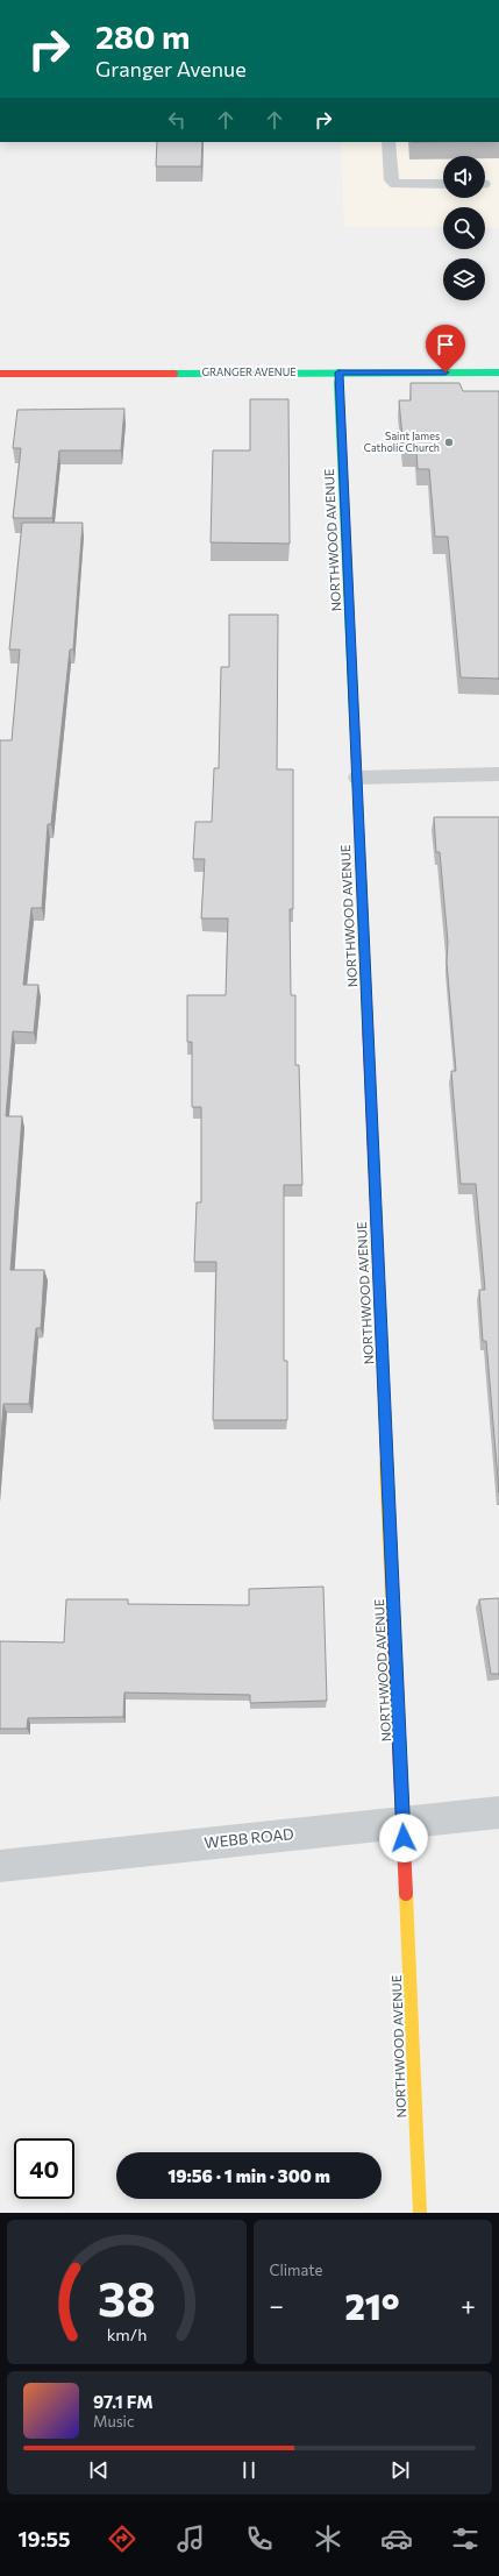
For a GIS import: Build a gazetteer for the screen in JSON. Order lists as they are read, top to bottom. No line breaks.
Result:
{"streets":{"street":["GRANGER AVENUE","NORTHWOOD AVENUE","WEBB ROAD"]},"crossings":[["GRANGER AVENUE","NORTHWOOD AVENUE"],["NORTHWOOD AVENUE","WEBB ROAD"]],"places":["Saint James Catholic Church"],"page":{"turn":["280 m","Granger Avenue"],"limit":"40","trip":"19:56 · 1 min · 300 m","tile":"Climate","heat":["−","21°","+"],"song":["97.1 FM","Music"],"tabs":"19:55","gauge":["38","km/h"]}}
